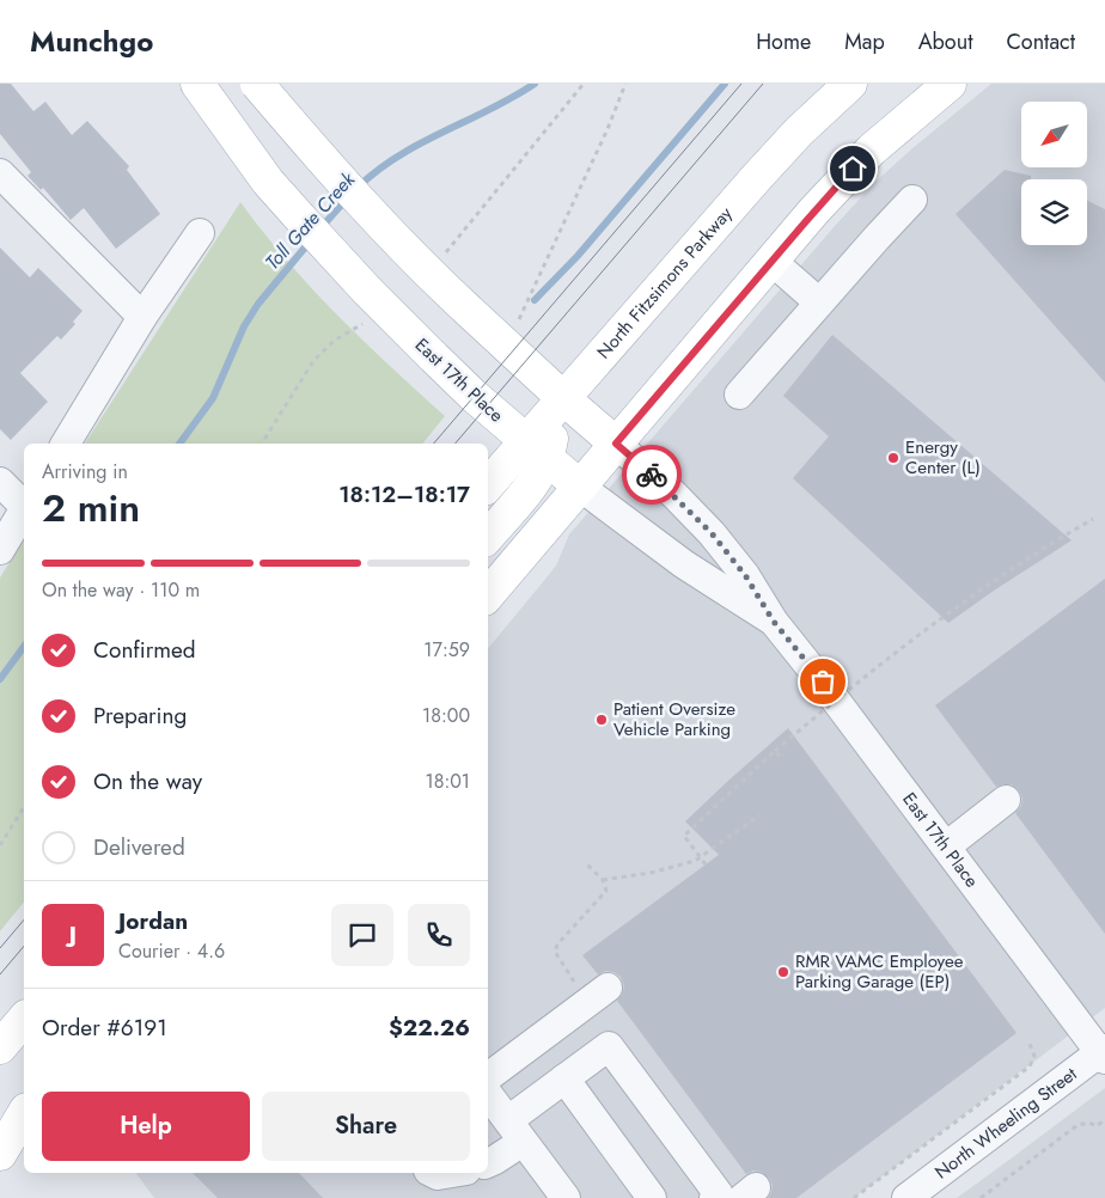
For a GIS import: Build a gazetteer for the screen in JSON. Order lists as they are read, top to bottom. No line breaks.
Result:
{"streets":{"main road":["North Fitzsimons Parkway","East 17th Place"],"street":["North Wheeling Street"]},"crossings":[["North Fitzsimons Parkway","East 17th Place"],["East 17th Place","North Wheeling Street"]],"water":["Toll Gate Creek"],"places":["Energy Center (L)","Patient Oversize Vehicle Parking","RMR VAMC Employee Parking Garage (EP)"],"north":"bottom left","page":{"header":"Munchgo","nav":["Home","Map","About","Contact"],"heading":["2 min","Arriving in","18:12–18:17"],"panel":["Jordan","Courier · 4.6","Order #6191","$22.26"],"bar":"On the way · 110 m","list":[["Confirmed","17:59"],["Preparing","18:00"],["On the way","18:01"],"Delivered"],"round":"J","buttons":["Help","Share"]}}
